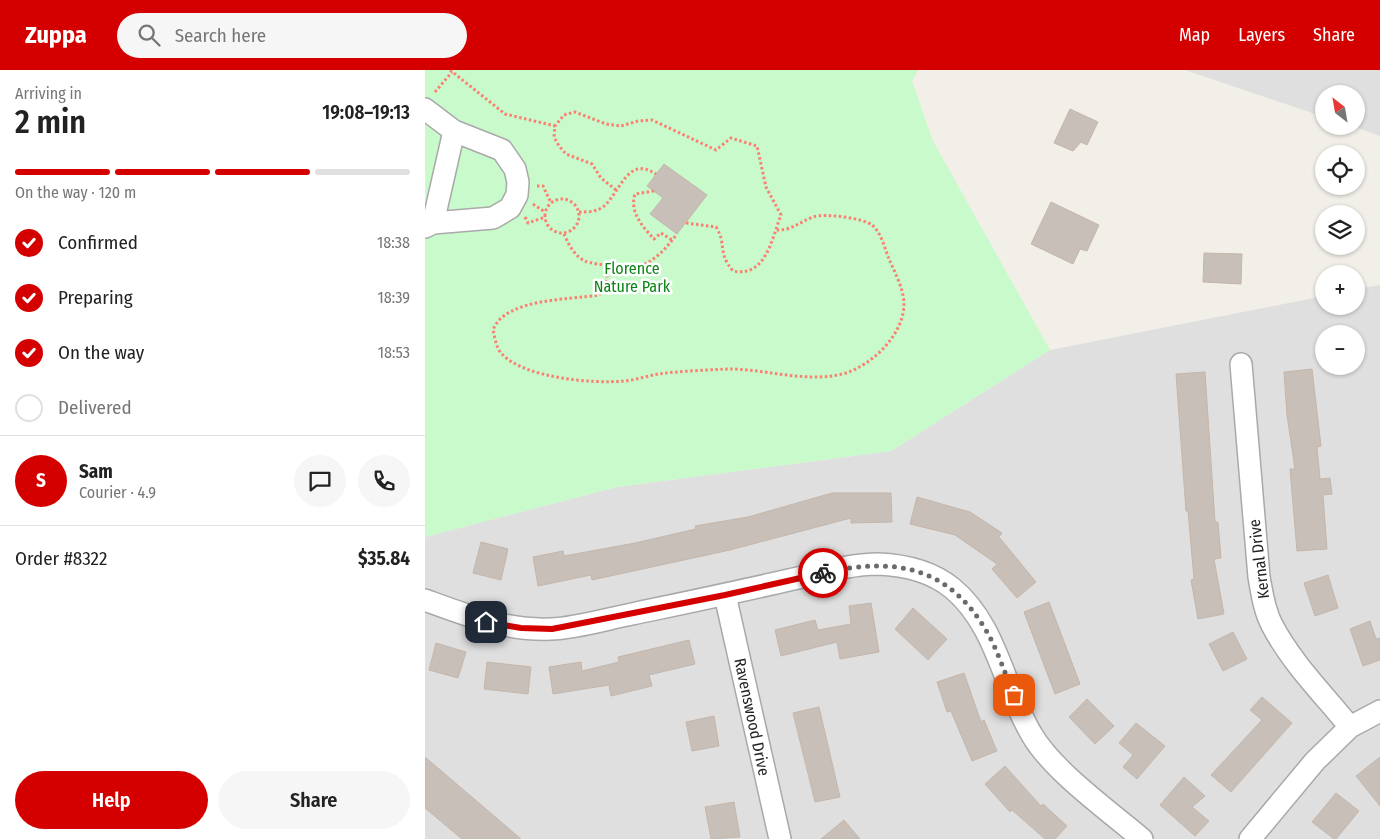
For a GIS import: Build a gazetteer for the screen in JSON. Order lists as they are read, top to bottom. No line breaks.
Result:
{"streets":{"street":["Kernal Drive","Ravenswood Drive"]},"parks":["Florence Nature Park"],"north":"top left","page":{"header":"Zuppa","search":"Search here","nav":["Map","Layers","Share"],"heading":["2 min","Arriving in","19:08–19:13"],"panel":["Sam","Courier · 4.9","Order #8322","$35.84"],"map_buttons":["+","−"],"bar":"On the way · 120 m","list":[["Confirmed","18:38"],["Preparing","18:39"],["On the way","18:53"],"Delivered"],"round":"S","buttons":["Help","Share"]}}
